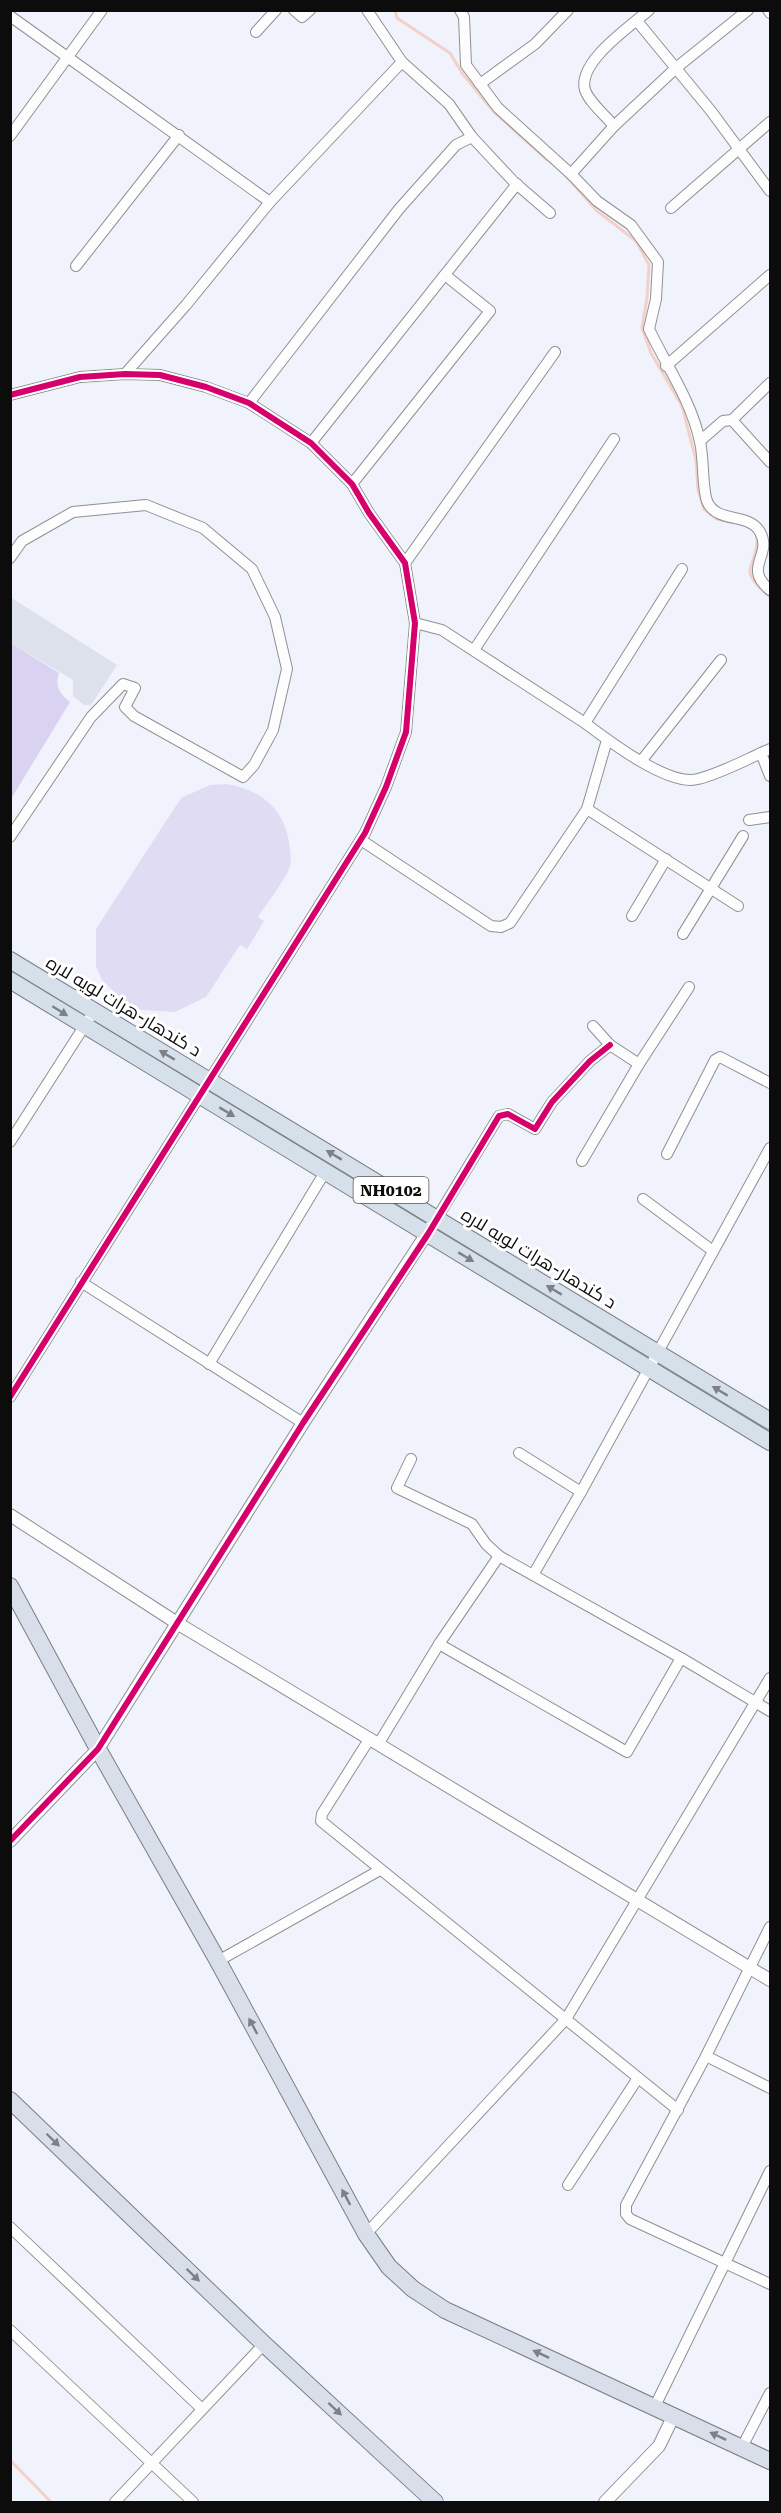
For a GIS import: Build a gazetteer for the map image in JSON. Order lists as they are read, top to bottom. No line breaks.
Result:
{"streets":{"highway":["د کندهار-هرات لويه لاره","NH0102"]}}
